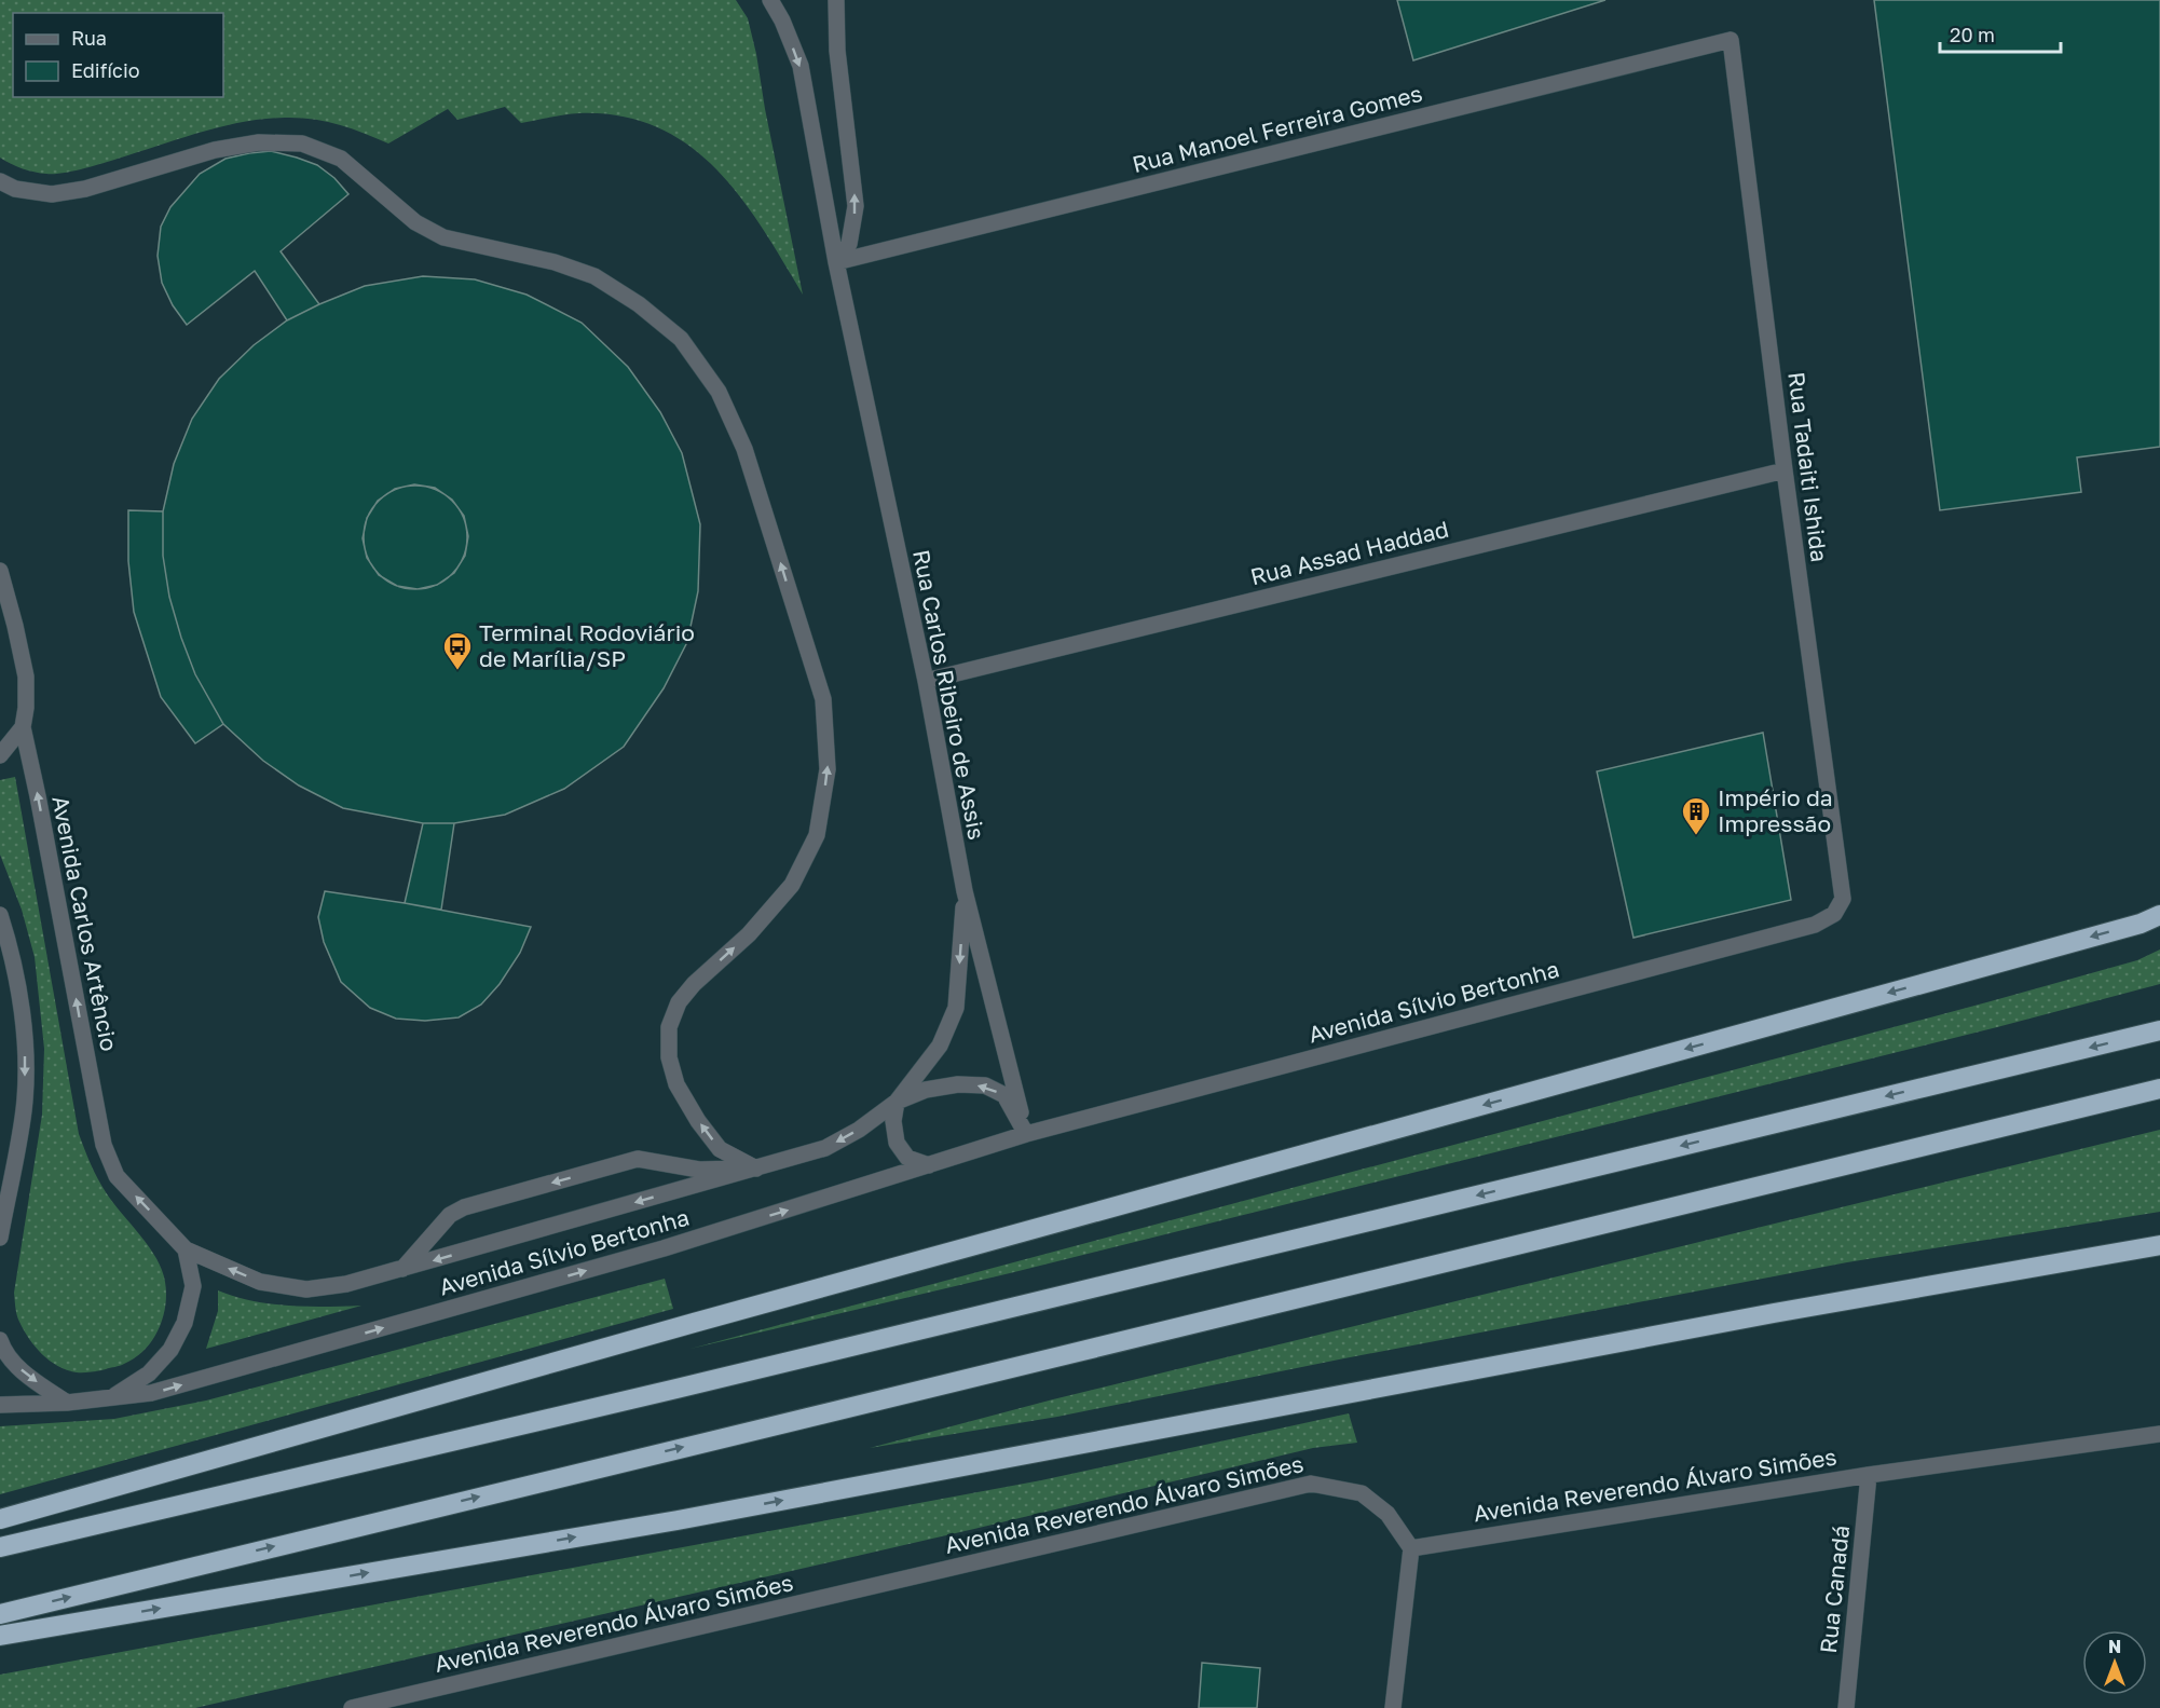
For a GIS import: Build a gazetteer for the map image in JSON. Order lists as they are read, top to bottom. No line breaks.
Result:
{"streets":{"street":["Rua Manoel Ferreira Gomes","Rua Tadaiti Ishida","Rua Assad Haddad","Rua Carlos Ribeiro de Assis","Avenida Carlos Artêncio","Avenida Sílvio Bertonha","Avenida Reverendo Álvaro Simões","Rua Canadá"]},"crossings":[["Rua Manoel Ferreira Gomes","Rua Tadaiti Ishida"],["Rua Manoel Ferreira Gomes","Rua Carlos Ribeiro de Assis"],["Rua Tadaiti Ishida","Rua Assad Haddad"],["Rua Tadaiti Ishida","Avenida Sílvio Bertonha"],["Rua Assad Haddad","Rua Carlos Ribeiro de Assis"],["Rua Carlos Ribeiro de Assis","Avenida Sílvio Bertonha"],["Avenida Carlos Artêncio","Avenida Sílvio Bertonha"],["Avenida Reverendo Álvaro Simões","Rua Canadá"]],"places":{"bus stop":["Terminal Rodoviário de Marília/SP"],"building":["Império da Impressão"]},"legend":["Rua","Edifício"],"scale_bar":"20 m","north":"top"}
